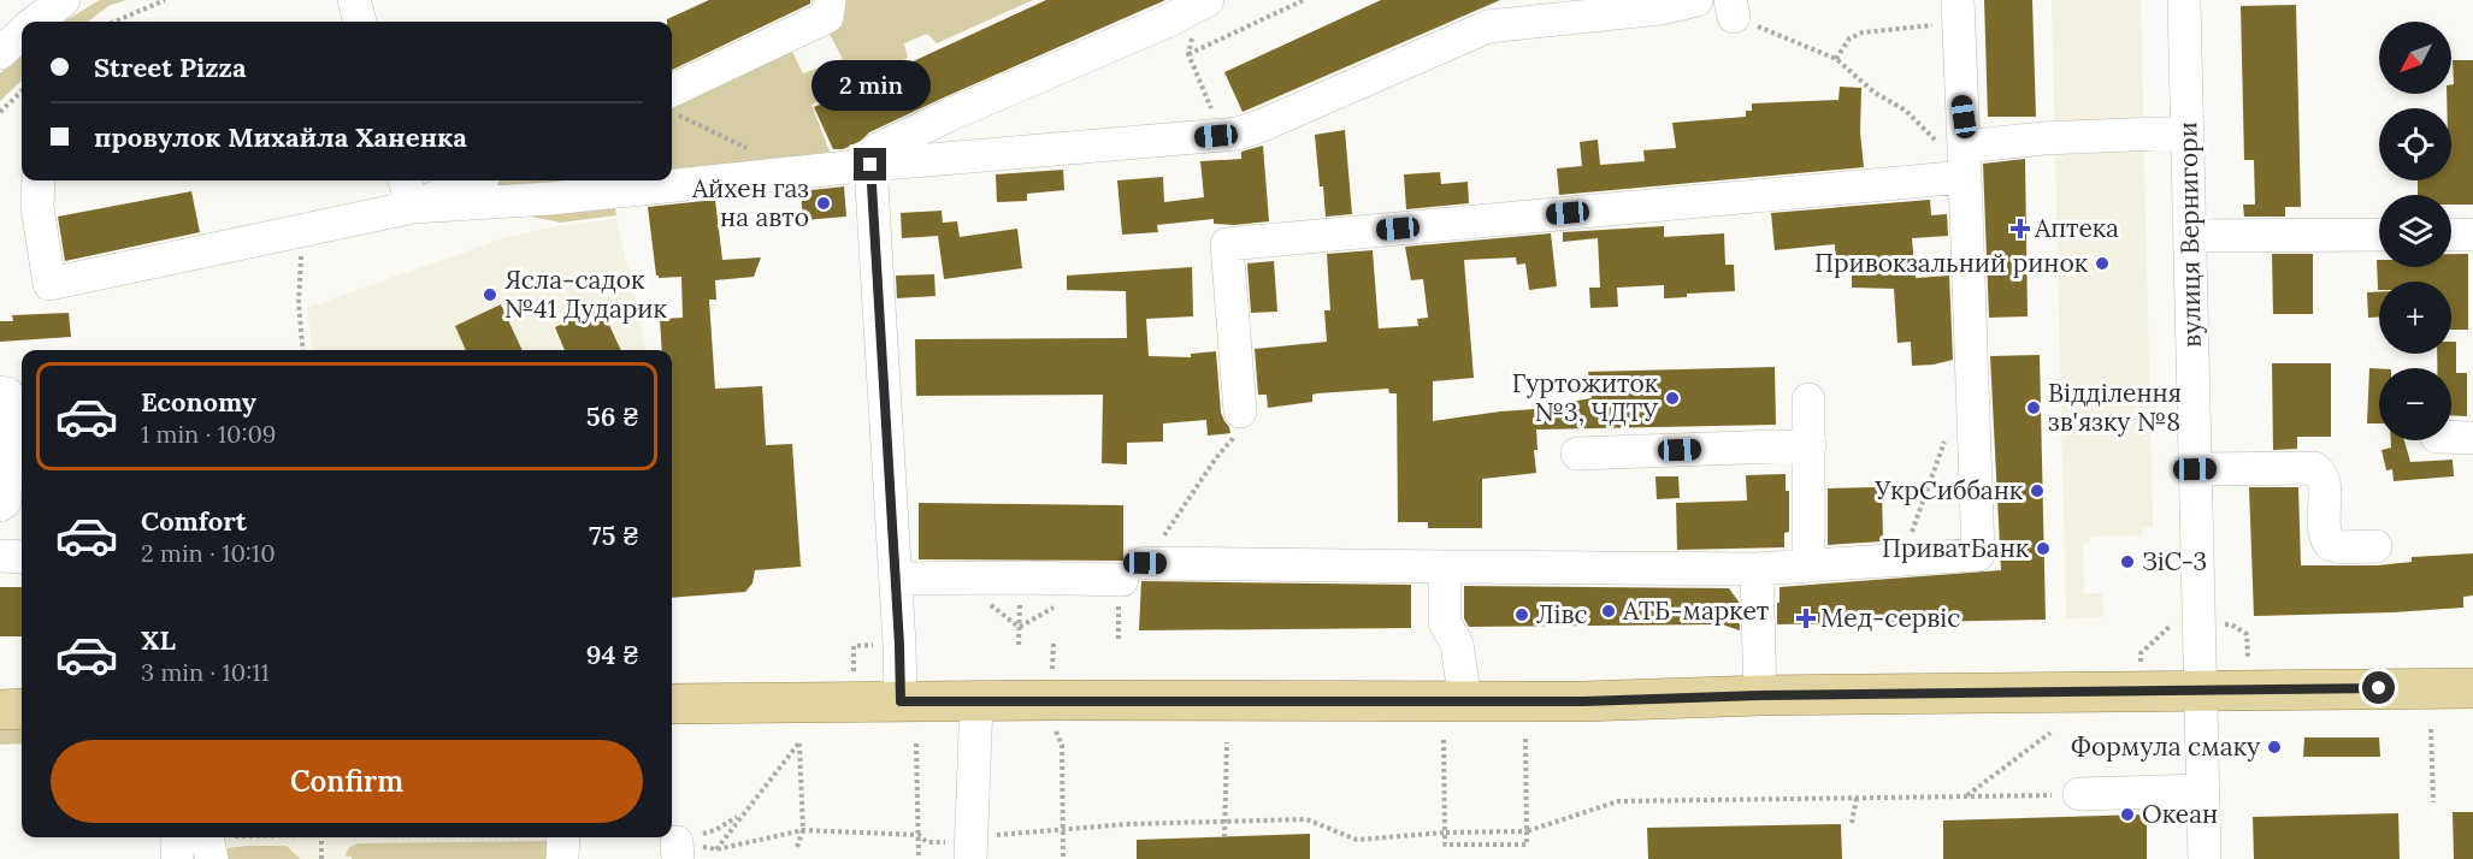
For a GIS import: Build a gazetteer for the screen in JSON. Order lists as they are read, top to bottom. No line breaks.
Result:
{"streets":{"street":["вулиця Вернигори"]},"places":{"other":["Айхен газ на авто","Привокзальний ринок","Ясла-садок №41 Дударик","Гуртожиток №3, ЧДТУ","Відділення зв'язку №8","УкрСиббанк","ПриватБанк","ЗіС-3","АТБ-маркет","Лівс","Формула смаку","Океан"],"health":["Аптека","Мед-сервіс"]},"north":"bottom left","page":{"map_buttons":["+","−"],"banner":["Street Pizza","провулок Михайла Ханенка"],"bubble":"2 min","list":[{"name":"Economy","note":"1 min · 10:09","value":"56 ₴"},{"name":"Comfort","note":"2 min · 10:10","value":"75 ₴"},{"name":"XL","note":"3 min · 10:11","value":"94 ₴"}],"buttons":"Confirm"}}
